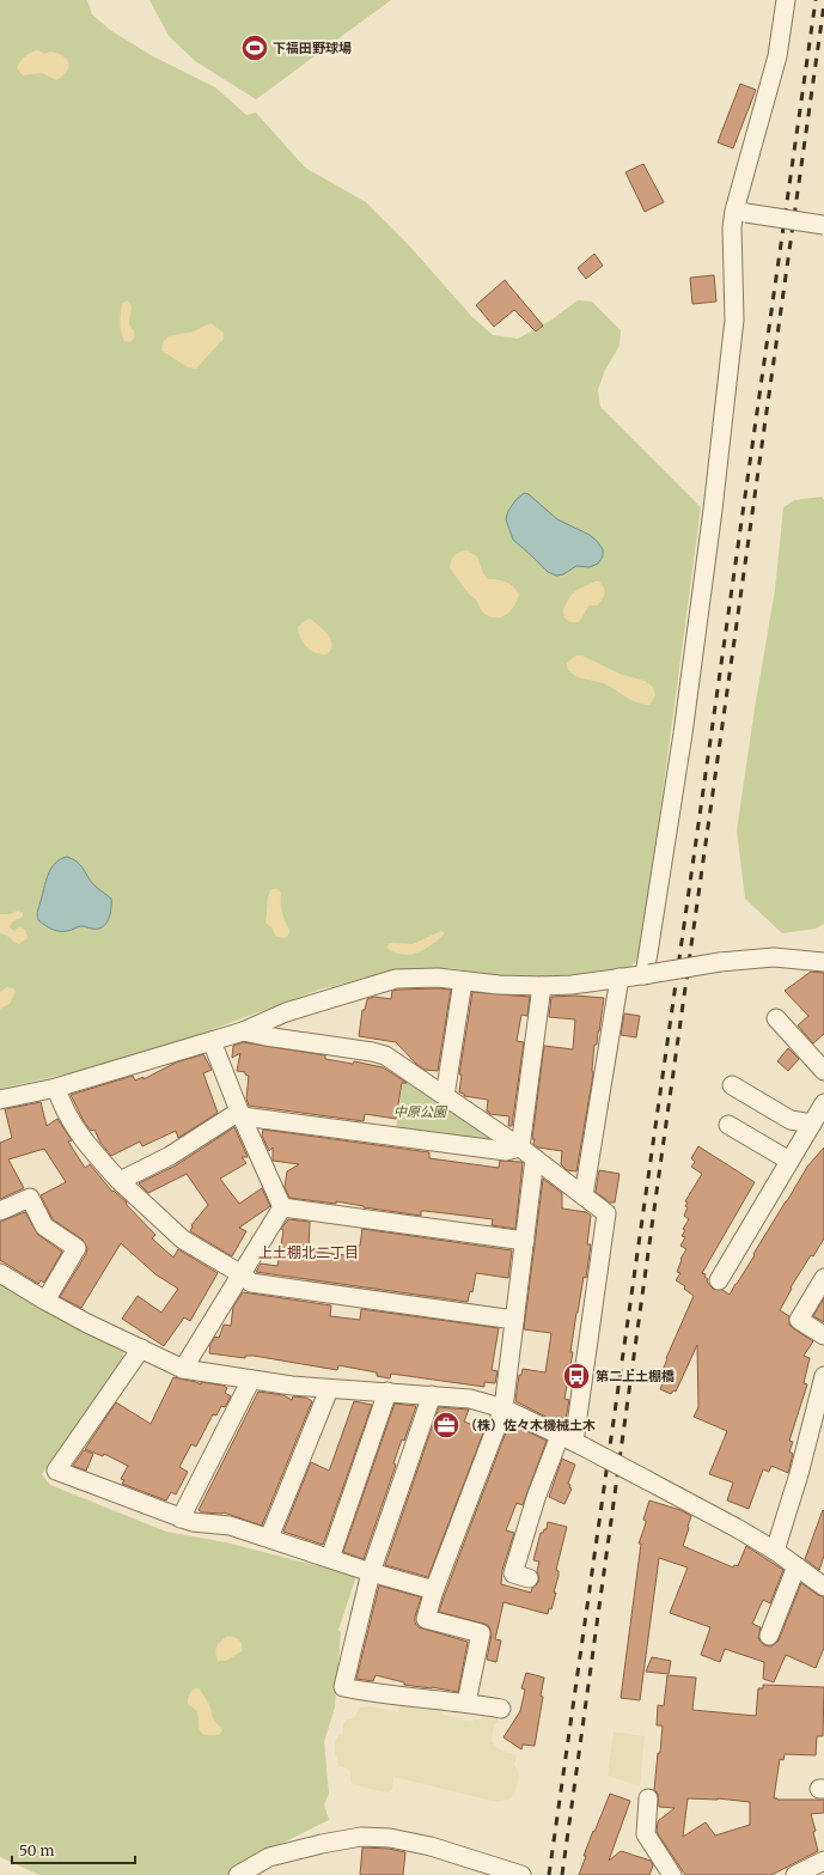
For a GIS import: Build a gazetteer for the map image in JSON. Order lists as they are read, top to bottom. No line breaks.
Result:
{"districts":["上土棚北二丁目"],"parks":["中原公園"],"places":{"sports":["下福田野球場"],"bus stop":["第二上土棚橋"],"office":["（株）佐々木機械土木"]},"scale_bar":"50 m"}
